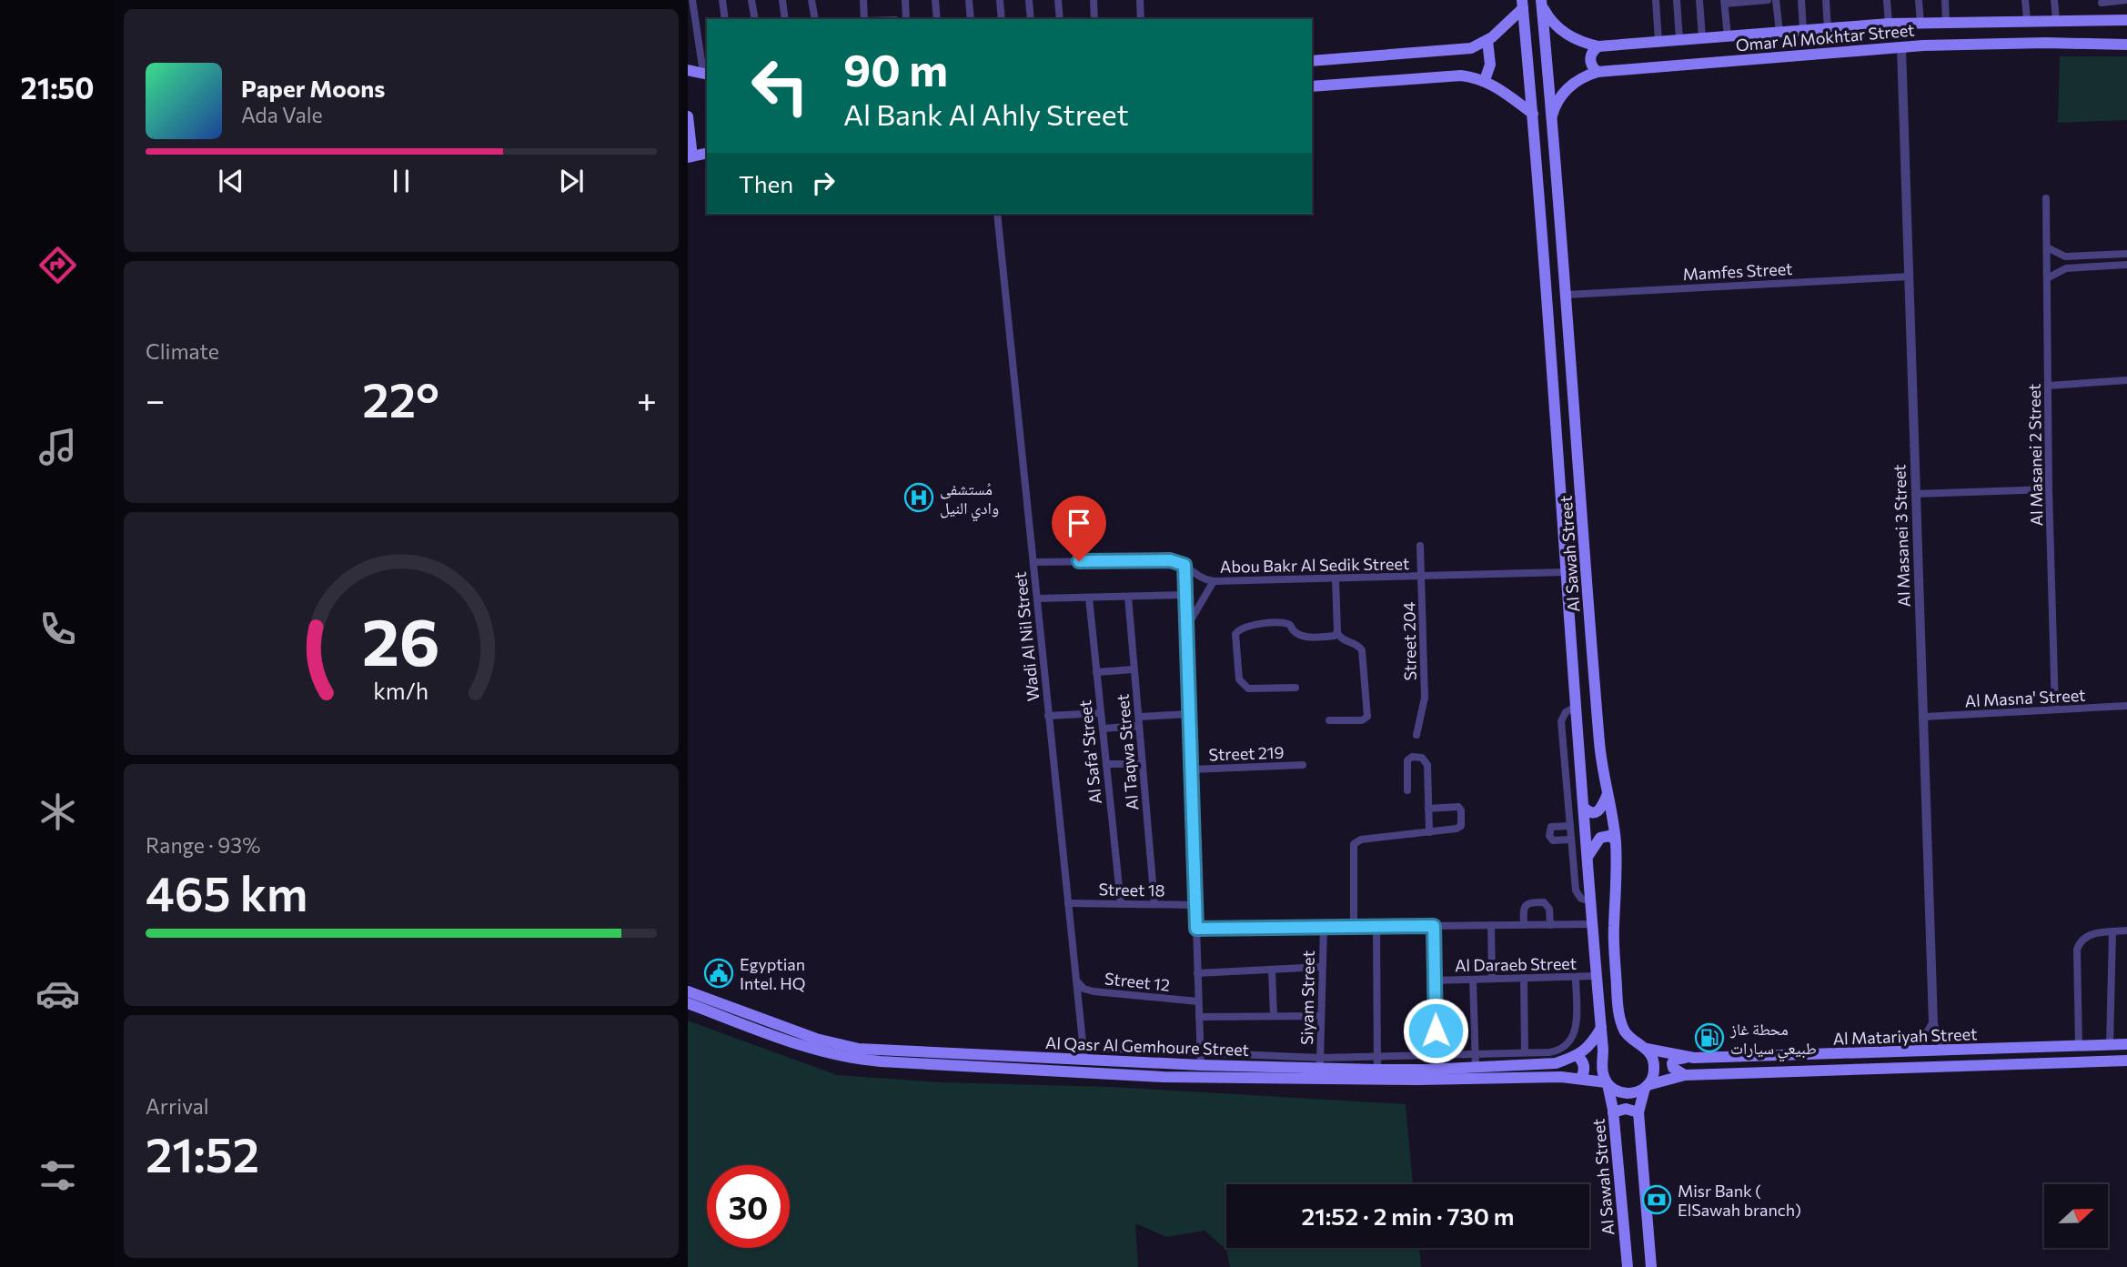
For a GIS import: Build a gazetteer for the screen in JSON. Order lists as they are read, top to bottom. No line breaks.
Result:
{"streets":{"main road":["Omar Al Mokhtar Street","Al Sawah Street","Al Matariyah Street","Al Qasr Al Gemhoure Street"],"street":["Mamfes Street","Al Masanei 2 Street","Al Masanei 3 Street","Abou Bakr Al Sedik Street","Wadi Al Nil Street","Street 204","Al Masna' Street","Al Safa' Street","Al Taqwa Street","Street 219","Street 18","Al Daraeb Street","Street 12","Siyam Street"]},"crossings":[["Omar Al Mokhtar Street","Al Masanei 3 Street"],["Omar Al Mokhtar Street","Al Sawah Street"],["Mamfes Street","Al Masanei 3 Street"],["Mamfes Street","Al Sawah Street"],["Al Masanei 2 Street","Al Masna' Street"],["Al Masanei 3 Street","Al Masna' Street"],["Al Masanei 3 Street","Al Matariyah Street"],["Al Sawah Street","Abou Bakr Al Sedik Street"],["Al Sawah Street","Al Daraeb Street"],["Al Sawah Street","Al Matariyah Street"],["Al Sawah Street","Al Qasr Al Gemhoure Street"],["Abou Bakr Al Sedik Street","Wadi Al Nil Street"],["Abou Bakr Al Sedik Street","Street 204"],["Wadi Al Nil Street","Street 18"],["Wadi Al Nil Street","Street 12"],["Wadi Al Nil Street","Al Qasr Al Gemhoure Street"],["Al Safa' Street","Street 18"],["Al Taqwa Street","Street 18"],["Siyam Street","Al Qasr Al Gemhoure Street"]],"places":{"hospital":["مُستشفى وادي النيل"],"public building":["Egyptian Intel. HQ"],"fuel station":["محطة غاز طبيعي سيارات"],"bank":["Misr Bank ( ElSawah branch)"]},"north":"right","page":{"tabs":"21:50","turn":["90 m","Al Bank Al Ahly Street"],"song":["Paper Moons","Ada Vale"],"then":"Then","tile":["Climate",["Range · 93%","465 km"],["Arrival","21:52"]],"heat":["−","22°","+"],"limit":"30","trip":"21:52 · 2 min · 730 m","gauge":["26","km/h"]}}
